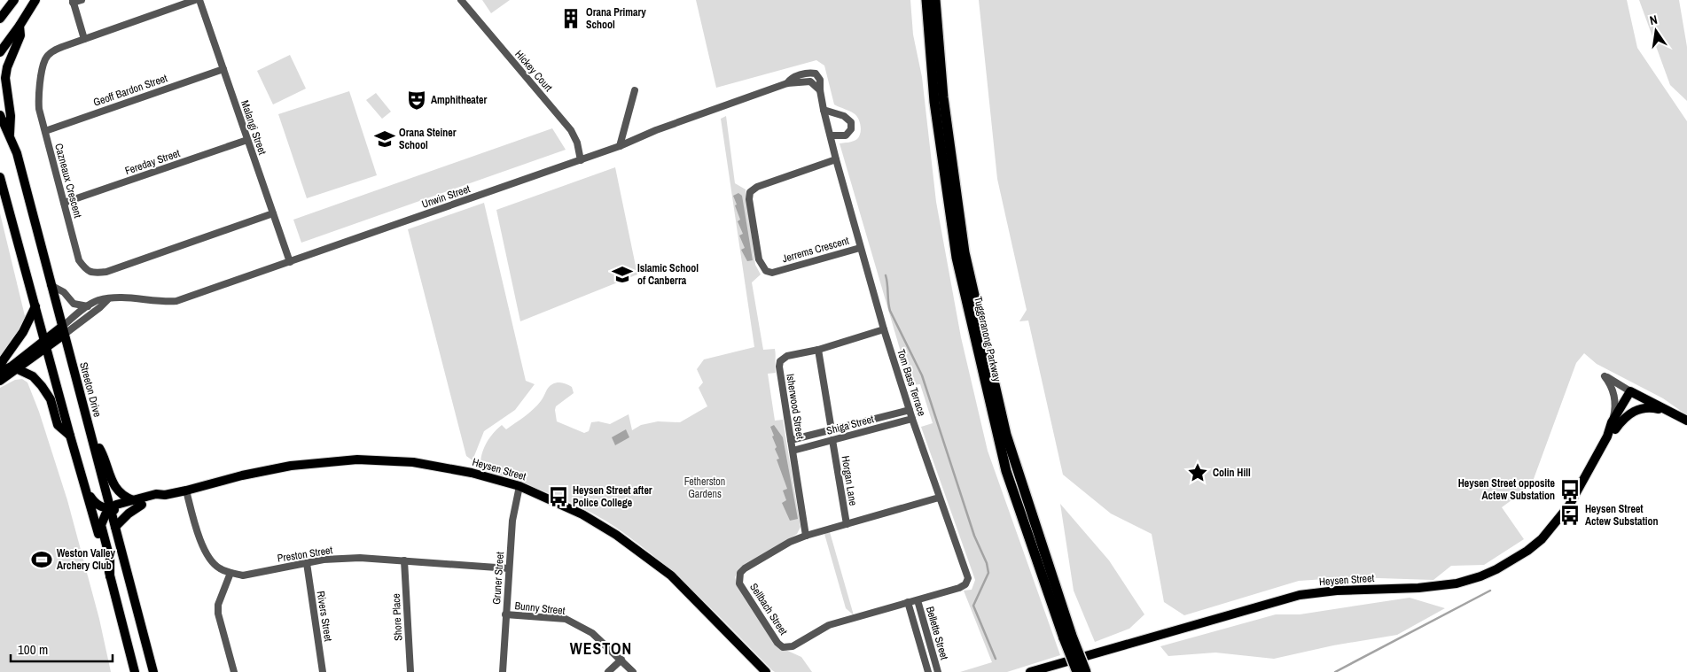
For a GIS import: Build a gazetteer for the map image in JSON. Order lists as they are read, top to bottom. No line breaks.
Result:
{"streets":{"highway":["Tuggeranong Parkway"],"main road":["Streeton Drive","Heysen Street"],"street":["Hickey Court","Geoff Bardon Street","Malangi Street","Fereday Street","Cazneaux Crescent","Unwin Street","Jerrems Crescent","Tom Bass Terrace","Isherwood Street","Shiga Street","Horgan Lane","Preston Street","Gruner Street","Bunny Street","Sellbach Street","Rivers Street","Shore Place","Bellette Street"]},"crossings":[["Hickey Court","Unwin Street"],["Geoff Bardon Street","Malangi Street"],["Geoff Bardon Street","Cazneaux Crescent"],["Malangi Street","Fereday Street"],["Malangi Street","Cazneaux Crescent"],["Malangi Street","Unwin Street"],["Fereday Street","Cazneaux Crescent"],["Unwin Street","Tom Bass Terrace"],["Unwin Street","Streeton Drive"],["Jerrems Crescent","Tom Bass Terrace"],["Tom Bass Terrace","Isherwood Street"],["Tom Bass Terrace","Shiga Street"],["Tom Bass Terrace","Sellbach Street"],["Tom Bass Terrace","Bellette Street"],["Streeton Drive","Heysen Street"],["Isherwood Street","Shiga Street"],["Isherwood Street","Sellbach Street"],["Shiga Street","Horgan Lane"],["Heysen Street","Gruner Street"],["Horgan Lane","Sellbach Street"],["Preston Street","Gruner Street"],["Preston Street","Rivers Street"],["Preston Street","Shore Place"],["Gruner Street","Bunny Street"],["Sellbach Street","Bellette Street"]],"districts":["WESTON"],"parks":["Fetherston Gardens"],"places":{"building":["Orana Primary School"],"theatre":["Amphitheater"],"school or university":["Orana Steiner School","Islamic School of Canberra"],"place":["Colin Hill"],"bus stop":["Heysen Street opposite Actew Substation","Heysen Street after Police College","Heysen Street Actew Substation"],"sports":["Weston Valley Archery Club"]},"scale_bar":"100 m","north":"top"}
